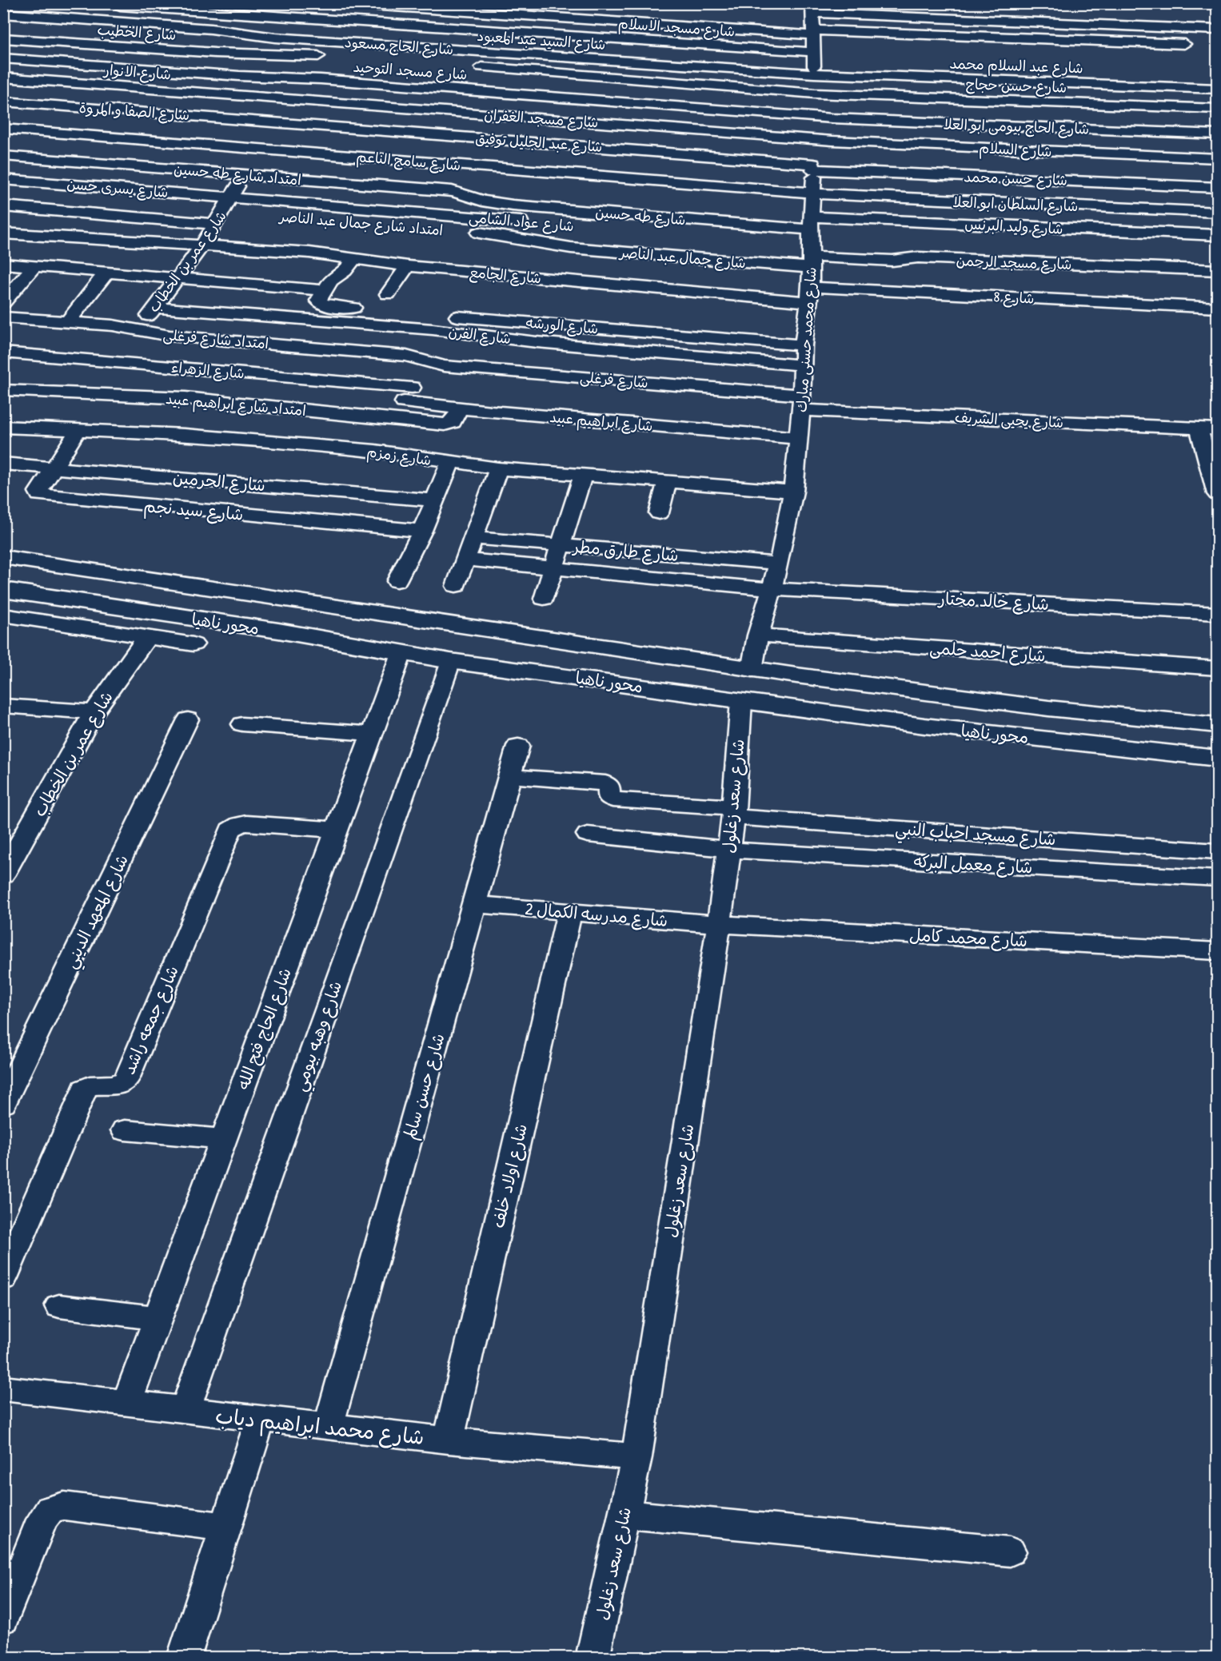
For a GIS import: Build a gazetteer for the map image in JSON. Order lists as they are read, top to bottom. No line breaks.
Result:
{"streets":{"main road":["محور ناهيا"],"street":["شارع مسجد الاسلام","شارع الخطيب","شارع السيد عبد المعبود","شارع الحاج مسعود","شارع عبد السلام محمد","شارع مسجد التوحيد","شارع الانوار","شارع حسن حجاج","شارع الصفا و المروة","شارع مسجد الغفران","شارع الحاج بيومى ابو العلا","شارع عبد الجليل توفيق","شارع السلام","شارع سامح الناعم","امتداد شارع طه حسين","شارع حسن محمد","شارع يسرى حسن","شارع السلطان ابو العلا","شارع طه حسين","شارع عواد الشامى","امتداد شارع جمال عبد الناصر","شارع وليد البرنس","شارع جمال عبد الناصر","شارع عمر بن الخطاب","شارع مسجد الرحمن","شارع الجامع","شارع 8","شارع الورشه","شارع الفرن","امتداد شارع فرغلى","شارع محمد حسنى مبارك","شارع الزهراء","شارع فرغلى","امتداد شارع ابراهيم عبيد","شارع يحيى الشريف","شارع ابراهيم عبيد","شارع زمزم","شارع الحرمين","شارع سيد نجم","شارع طارق مطر","شارع خالد مختار","شارع احمد حلمى","شارع سعد زغلول","شارع مسجد احباب النبي","شارع معمل البركه","شارع المعهد الديني","شارع مدرسه الكمال 2","شارع محمد كامل","شارع جمعه راشد","شارع الحاج فتح الله","شارع وهبه بيومي","شارع حسن سالم","شارع اولاد خلف","شارع محمد ابراهيم دياب"]},"crossings":[["شارع مسجد الاسلام","شارع محمد حسنى مبارك"],["شارع الخطيب","شارع الحاج مسعود"],["شارع الخطيب","شارع عمر بن الخطاب"],["شارع السيد عبد المعبود","شارع عبد السلام محمد"],["شارع السيد عبد المعبود","شارع عمر بن الخطاب"],["شارع السيد عبد المعبود","شارع محمد حسنى مبارك"],["شارع الحاج مسعود","شارع حسن حجاج"],["شارع الحاج مسعود","شارع عمر بن الخطاب"],["شارع الحاج مسعود","شارع محمد حسنى مبارك"],["شارع عبد السلام محمد","شارع محمد حسنى مبارك"],["شارع مسجد التوحيد","شارع الحاج بيومى ابو العلا"],["شارع مسجد التوحيد","شارع عمر بن الخطاب"],["شارع مسجد التوحيد","شارع محمد حسنى مبارك"],["شارع الانوار","شارع مسجد الغفران"],["شارع الانوار","شارع عمر بن الخطاب"],["شارع حسن حجاج","شارع محمد حسنى مبارك"],["شارع الصفا و المروة","شارع عبد الجليل توفيق"],["شارع الصفا و المروة","شارع عمر بن الخطاب"],["شارع مسجد الغفران","شارع السلام"],["شارع مسجد الغفران","شارع عمر بن الخطاب"],["شارع مسجد الغفران","شارع محمد حسنى مبارك"],["شارع الحاج بيومى ابو العلا","شارع محمد حسنى مبارك"],["شارع عبد الجليل توفيق","شارع حسن محمد"],["شارع عبد الجليل توفيق","شارع عمر بن الخطاب"],["شارع عبد الجليل توفيق","شارع محمد حسنى مبارك"],["شارع السلام","شارع محمد حسنى مبارك"],["شارع سامح الناعم","شارع السلطان ابو العلا"],["شارع سامح الناعم","شارع عمر بن الخطاب"],["شارع سامح الناعم","شارع محمد حسنى مبارك"],["امتداد شارع طه حسين","شارع طه حسين"],["امتداد شارع طه حسين","شارع عمر بن الخطاب"],["شارع حسن محمد","شارع محمد حسنى مبارك"],["شارع يسرى حسن","شارع عواد الشامى"],["شارع يسرى حسن","شارع عمر بن الخطاب"],["شارع السلطان ابو العلا","شارع محمد حسنى مبارك"],["شارع طه حسين","شارع وليد البرنس"],["شارع طه حسين","شارع جمال عبد الناصر"],["شارع طه حسين","شارع مسجد الرحمن"],["شارع طه حسين","شارع محمد حسنى مبارك"],["شارع عواد الشامى","شارع عمر بن الخطاب"],["امتداد شارع جمال عبد الناصر","شارع جمال عبد الناصر"],["امتداد شارع جمال عبد الناصر","شارع عمر بن الخطاب"],["شارع وليد البرنس","شارع جمال عبد الناصر"],["شارع وليد البرنس","شارع مسجد الرحمن"],["شارع وليد البرنس","شارع محمد حسنى مبارك"],["شارع جمال عبد الناصر","شارع مسجد الرحمن"],["شارع جمال عبد الناصر","شارع محمد حسنى مبارك"],["شارع عمر بن الخطاب","شارع الجامع"],["شارع عمر بن الخطاب","شارع الورشه"],["شارع عمر بن الخطاب","شارع الفرن"],["شارع عمر بن الخطاب","امتداد شارع فرغلى"],["شارع مسجد الرحمن","شارع محمد حسنى مبارك"],["شارع الجامع","شارع 8"],["شارع الجامع","شارع محمد حسنى مبارك"],["شارع 8","شارع محمد حسنى مبارك"],["شارع الورشه","شارع محمد حسنى مبارك"],["شارع الفرن","شارع محمد حسنى مبارك"],["امتداد شارع فرغلى","شارع فرغلى"],["شارع محمد حسنى مبارك","شارع فرغلى"],["شارع محمد حسنى مبارك","شارع يحيى الشريف"],["شارع محمد حسنى مبارك","شارع ابراهيم عبيد"],["شارع محمد حسنى مبارك","شارع زمزم"],["شارع محمد حسنى مبارك","شارع طارق مطر"],["شارع محمد حسنى مبارك","شارع خالد مختار"],["شارع محمد حسنى مبارك","محور ناهيا"],["شارع محمد حسنى مبارك","شارع احمد حلمى"],["شارع الزهراء","شارع ابراهيم عبيد"],["شارع فرغلى","شارع يحيى الشريف"],["امتداد شارع ابراهيم عبيد","شارع ابراهيم عبيد"],["شارع زمزم","شارع سيد نجم"],["شارع الحرمين","شارع سيد نجم"],["محور ناهيا","شارع سعد زغلول"],["محور ناهيا","شارع الحاج فتح الله"],["محور ناهيا","شارع وهبه بيومي"],["شارع سعد زغلول","شارع مسجد احباب النبي"],["شارع سعد زغلول","شارع معمل البركه"],["شارع سعد زغلول","شارع مدرسه الكمال 2"],["شارع سعد زغلول","شارع محمد كامل"],["شارع سعد زغلول","شارع محمد ابراهيم دياب"],["شارع مسجد احباب النبي","شارع حسن سالم"],["شارع مدرسه الكمال 2","شارع محمد كامل"],["شارع مدرسه الكمال 2","شارع حسن سالم"],["شارع مدرسه الكمال 2","شارع اولاد خلف"],["شارع جمعه راشد","شارع الحاج فتح الله"],["شارع الحاج فتح الله","شارع محمد ابراهيم دياب"],["شارع وهبه بيومي","شارع محمد ابراهيم دياب"],["شارع حسن سالم","شارع محمد ابراهيم دياب"],["شارع اولاد خلف","شارع محمد ابراهيم دياب"]]}
